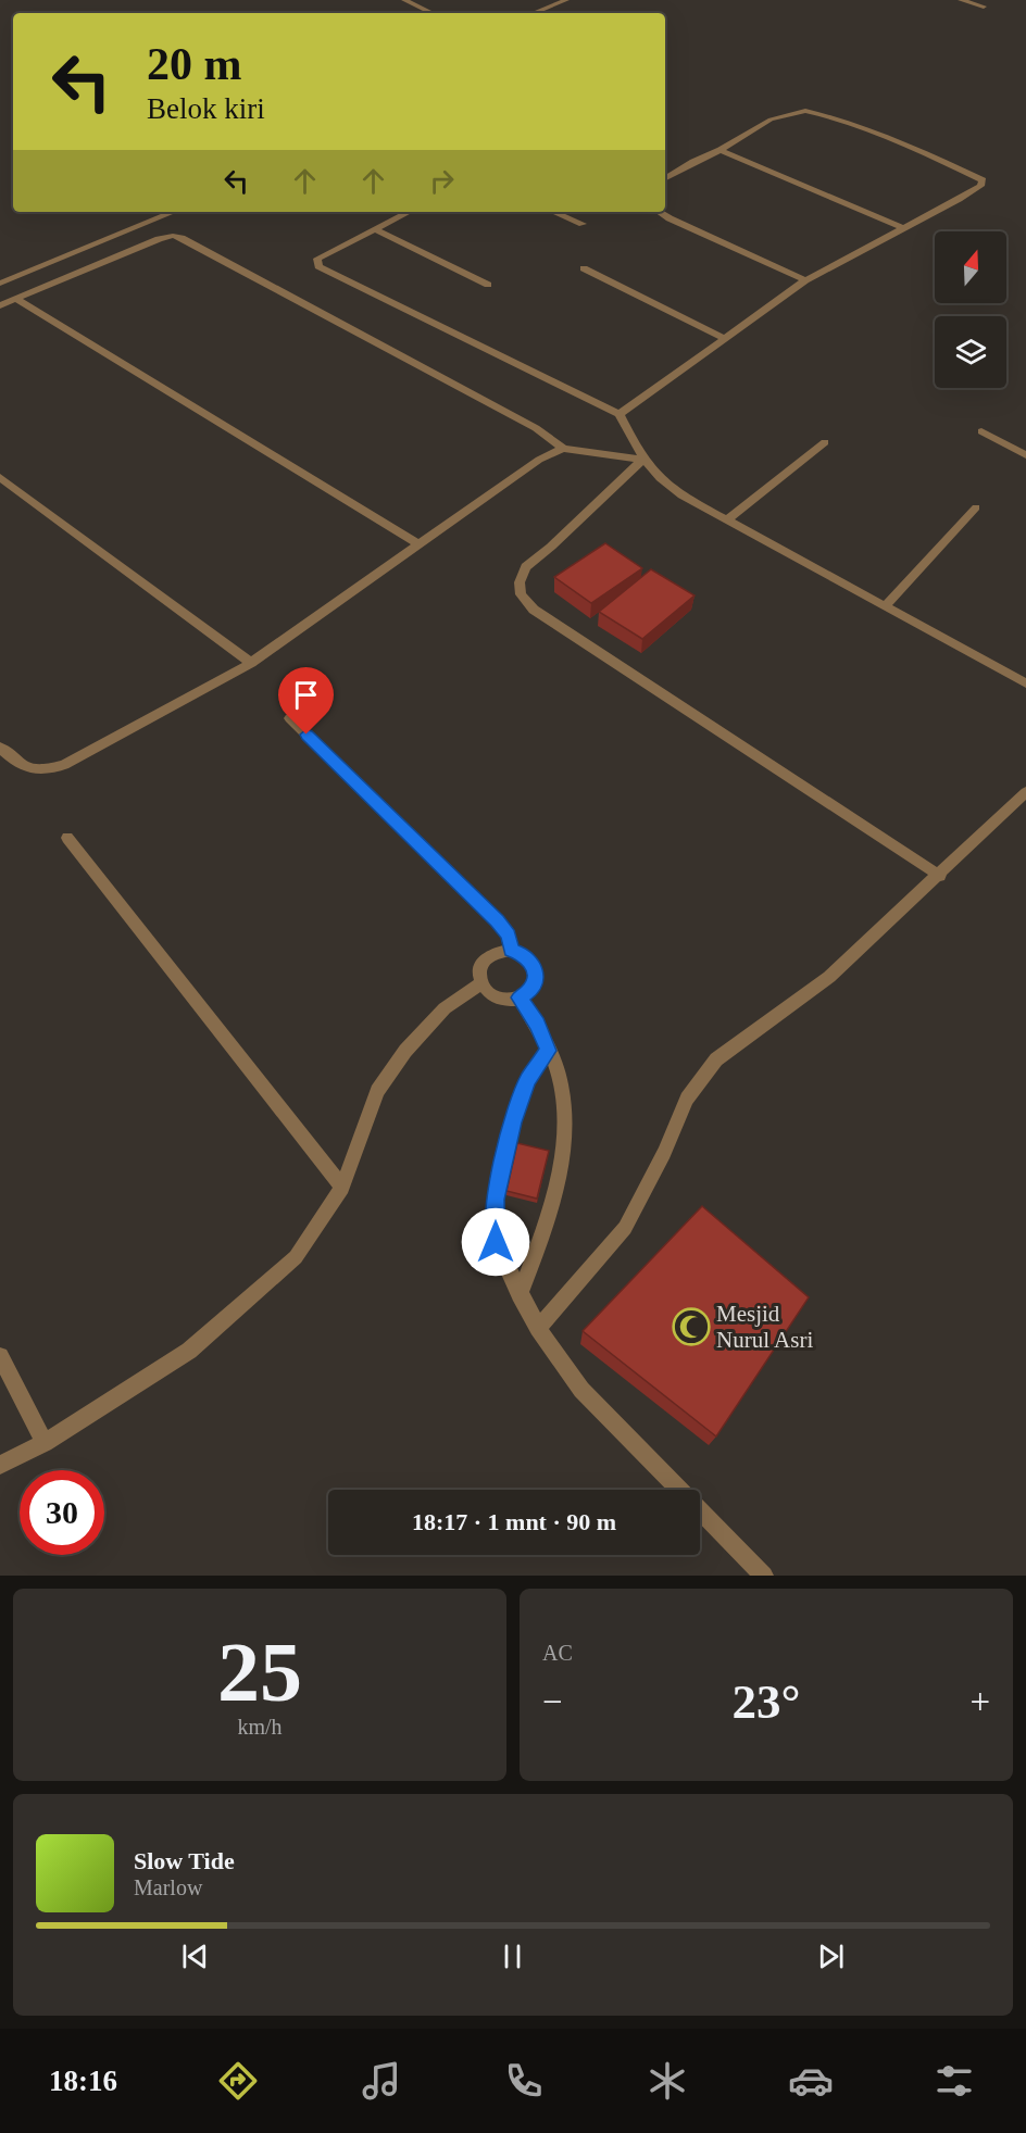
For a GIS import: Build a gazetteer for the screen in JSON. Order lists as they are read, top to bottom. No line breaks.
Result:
{"places":{"mosque":["Mesjid Nurul Asri"]},"north":"top","page":{"turn":["20 m","Belok kiri"],"limit":"30","trip":"18:17 · 1 mnt · 90 m","tile":[["25","km/h"],"AC"],"heat":["−","23°","+"],"song":["Slow Tide","Marlow"],"tabs":"18:16"}}
